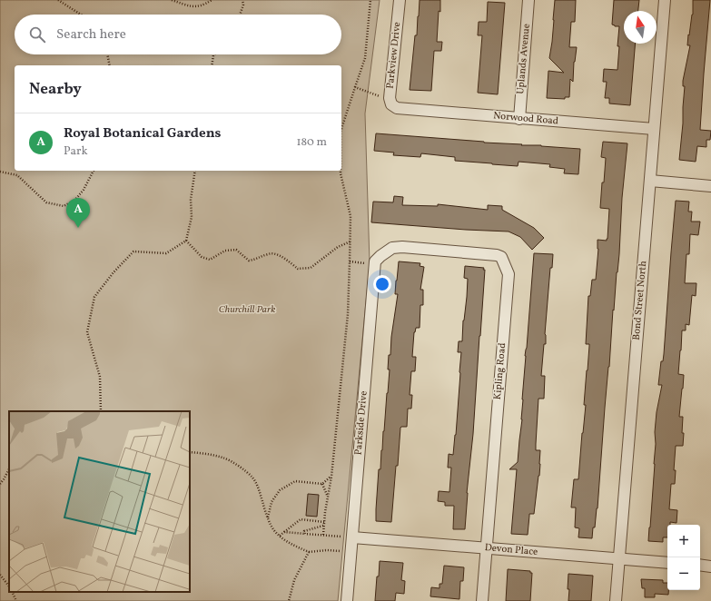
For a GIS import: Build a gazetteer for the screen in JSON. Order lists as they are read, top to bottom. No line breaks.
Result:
{"streets":{"street":["Parkview Drive","Uplands Avenue","Norwood Road","Bond Street North","Kipling Road","Parkside Drive","Devon Place"]},"crossings":[["Parkview Drive","Norwood Road"],["Uplands Avenue","Norwood Road"],["Norwood Road","Bond Street North"],["Bond Street North","Devon Place"],["Kipling Road","Parkside Drive"],["Kipling Road","Devon Place"],["Parkside Drive","Devon Place"]],"parks":["Churchill Park"],"north":"top","page":{"search":"Search here","heading":"Nearby","list":[{"mark":"A","name":"Royal Botanical Gardens","note":"Park","value":"180 m"}],"pins":"A","map_buttons":["+","−"]}}
